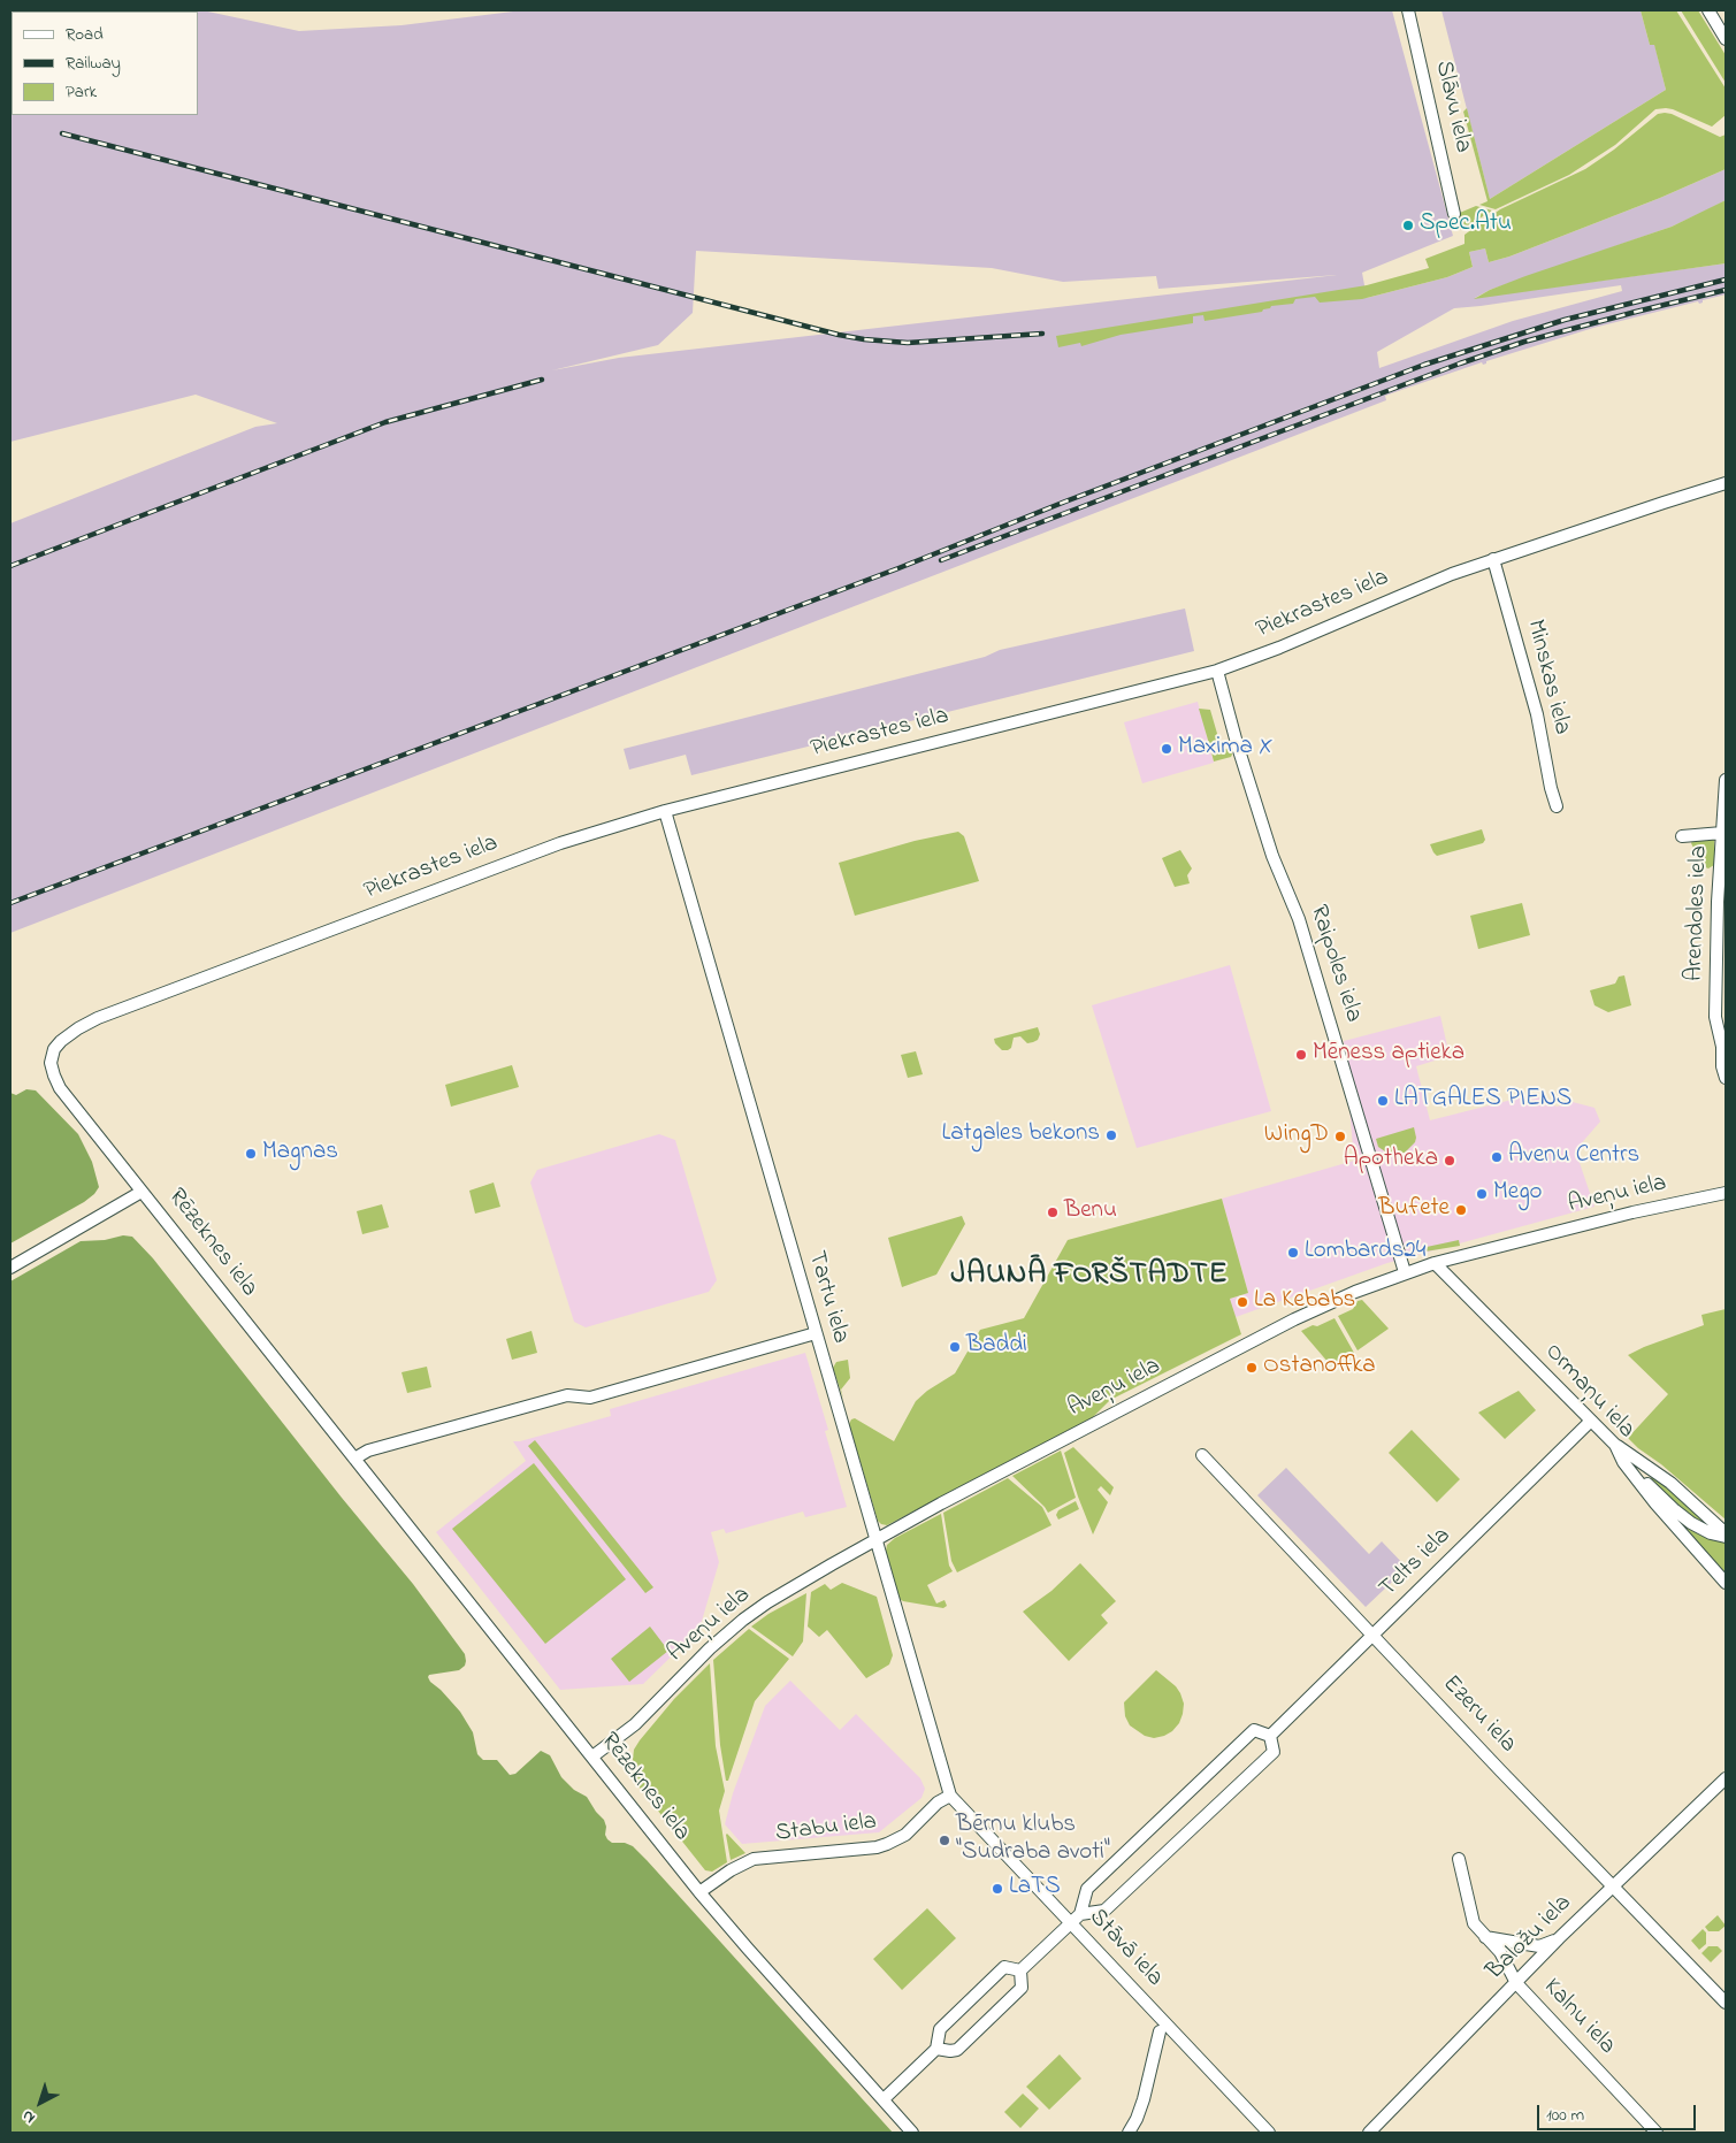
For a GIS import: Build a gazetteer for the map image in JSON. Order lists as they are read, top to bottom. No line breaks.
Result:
{"streets":{"street":["Slāvu iela","Piekrastes iela","Minskas iela","Arendoles iela","Raipoles iela","Aveņu iela","Rēzeknes iela","Tartu iela","Ormaņu iela","Telts iela","Ezeru iela","Stabu iela","Baložu iela","Stāvā iela","Kalnu iela"]},"crossings":[["Piekrastes iela","Minskas iela"],["Piekrastes iela","Raipoles iela"],["Piekrastes iela","Rēzeknes iela"],["Piekrastes iela","Tartu iela"],["Raipoles iela","Aveņu iela"],["Aveņu iela","Rēzeknes iela"],["Aveņu iela","Tartu iela"],["Aveņu iela","Ormaņu iela"],["Rēzeknes iela","Stabu iela"],["Tartu iela","Stabu iela"],["Tartu iela","Stāvā iela"],["Ormaņu iela","Telts iela"],["Telts iela","Ezeru iela"],["Ezeru iela","Baložu iela"],["Stabu iela","Stāvā iela"],["Baložu iela","Kalnu iela"]],"districts":["JAUNĀ FORŠTADTE"],"places":["Spec.Atu","Maxima X","Mēness aptieka","LATGALES PIENS","Latgales bekons","WingD","Magnas","Avenu Centrs","Apotheka","Mego","Bufete","Benu","Lombards24","La Kebabs","Baddi","Ostanoffka","Bērnu klubs \"Sudraba avoti\"","LaTS"],"legend":["Road","Railway","Park"],"scale_bar":"100 m","north":"bottom left"}
